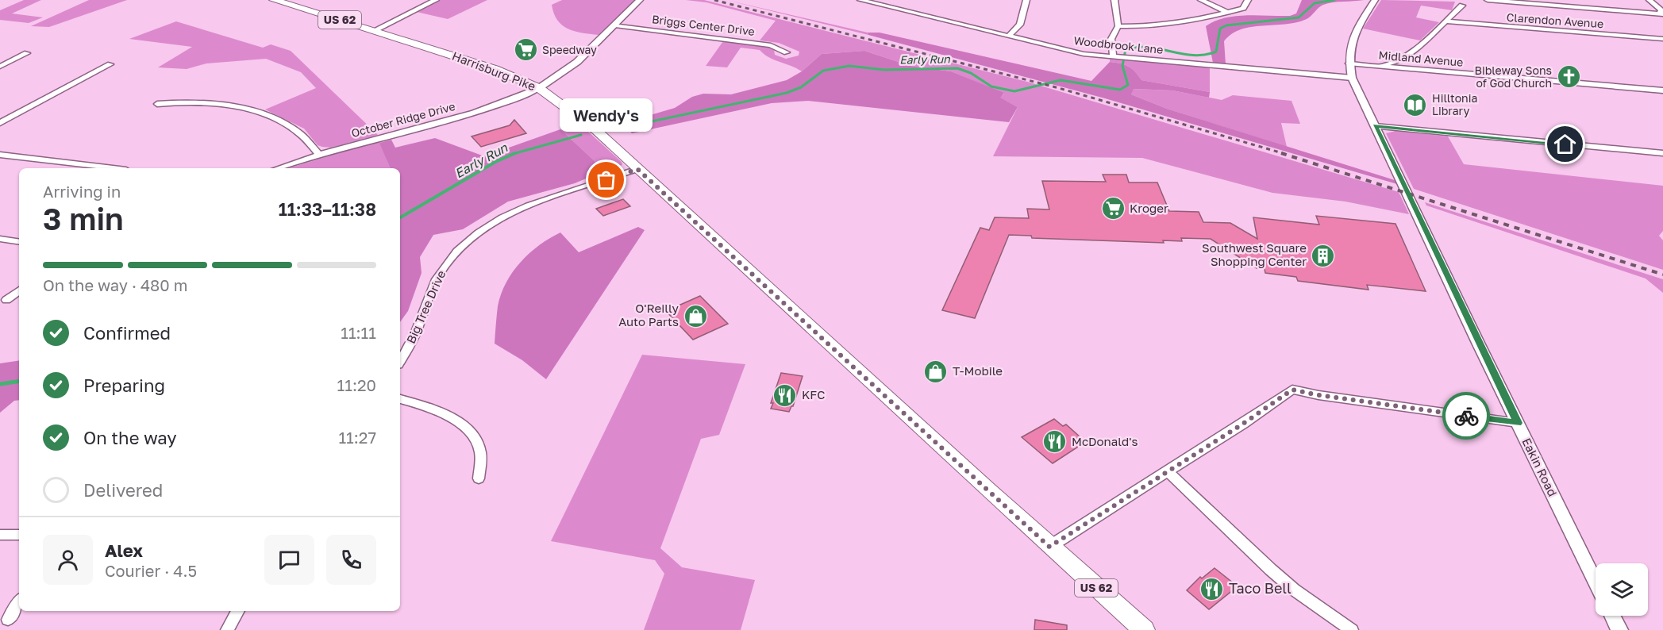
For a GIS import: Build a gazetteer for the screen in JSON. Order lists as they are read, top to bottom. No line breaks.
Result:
{"streets":{"main road":["US 62","Harrisburg Pike"],"street":["Clarendon Avenue","Briggs Center Drive","Woodbrook Lane","Midland Avenue","October Ridge Drive","Big Tree Drive","Eakin Road"]},"crossings":[["Woodbrook Lane","Eakin Road"],["Midland Avenue","Eakin Road"],["Harrisburg Pike","October Ridge Drive"],["Harrisburg Pike","Big Tree Drive"]],"water":["Early Run"],"places":{"supermarket":["Speedway","Kroger"],"church":["Bibleway Sons of God Church"],"library":["Hilltonia Library"],"other":["Wendy's"],"building":["Southwest Square Shopping Center"],"shop":["O'Reilly Auto Parts","T-Mobile"],"restaurant":["KFC","McDonald's","Taco Bell"]},"page":{"bubble":"Wendy's","heading":["3 min","Arriving in","11:33–11:38"],"panel":["Alex","Courier · 4.5"],"bar":"On the way · 480 m","list":[["Confirmed","11:11"],["Preparing","11:20"],["On the way","11:27"],"Delivered"]}}
